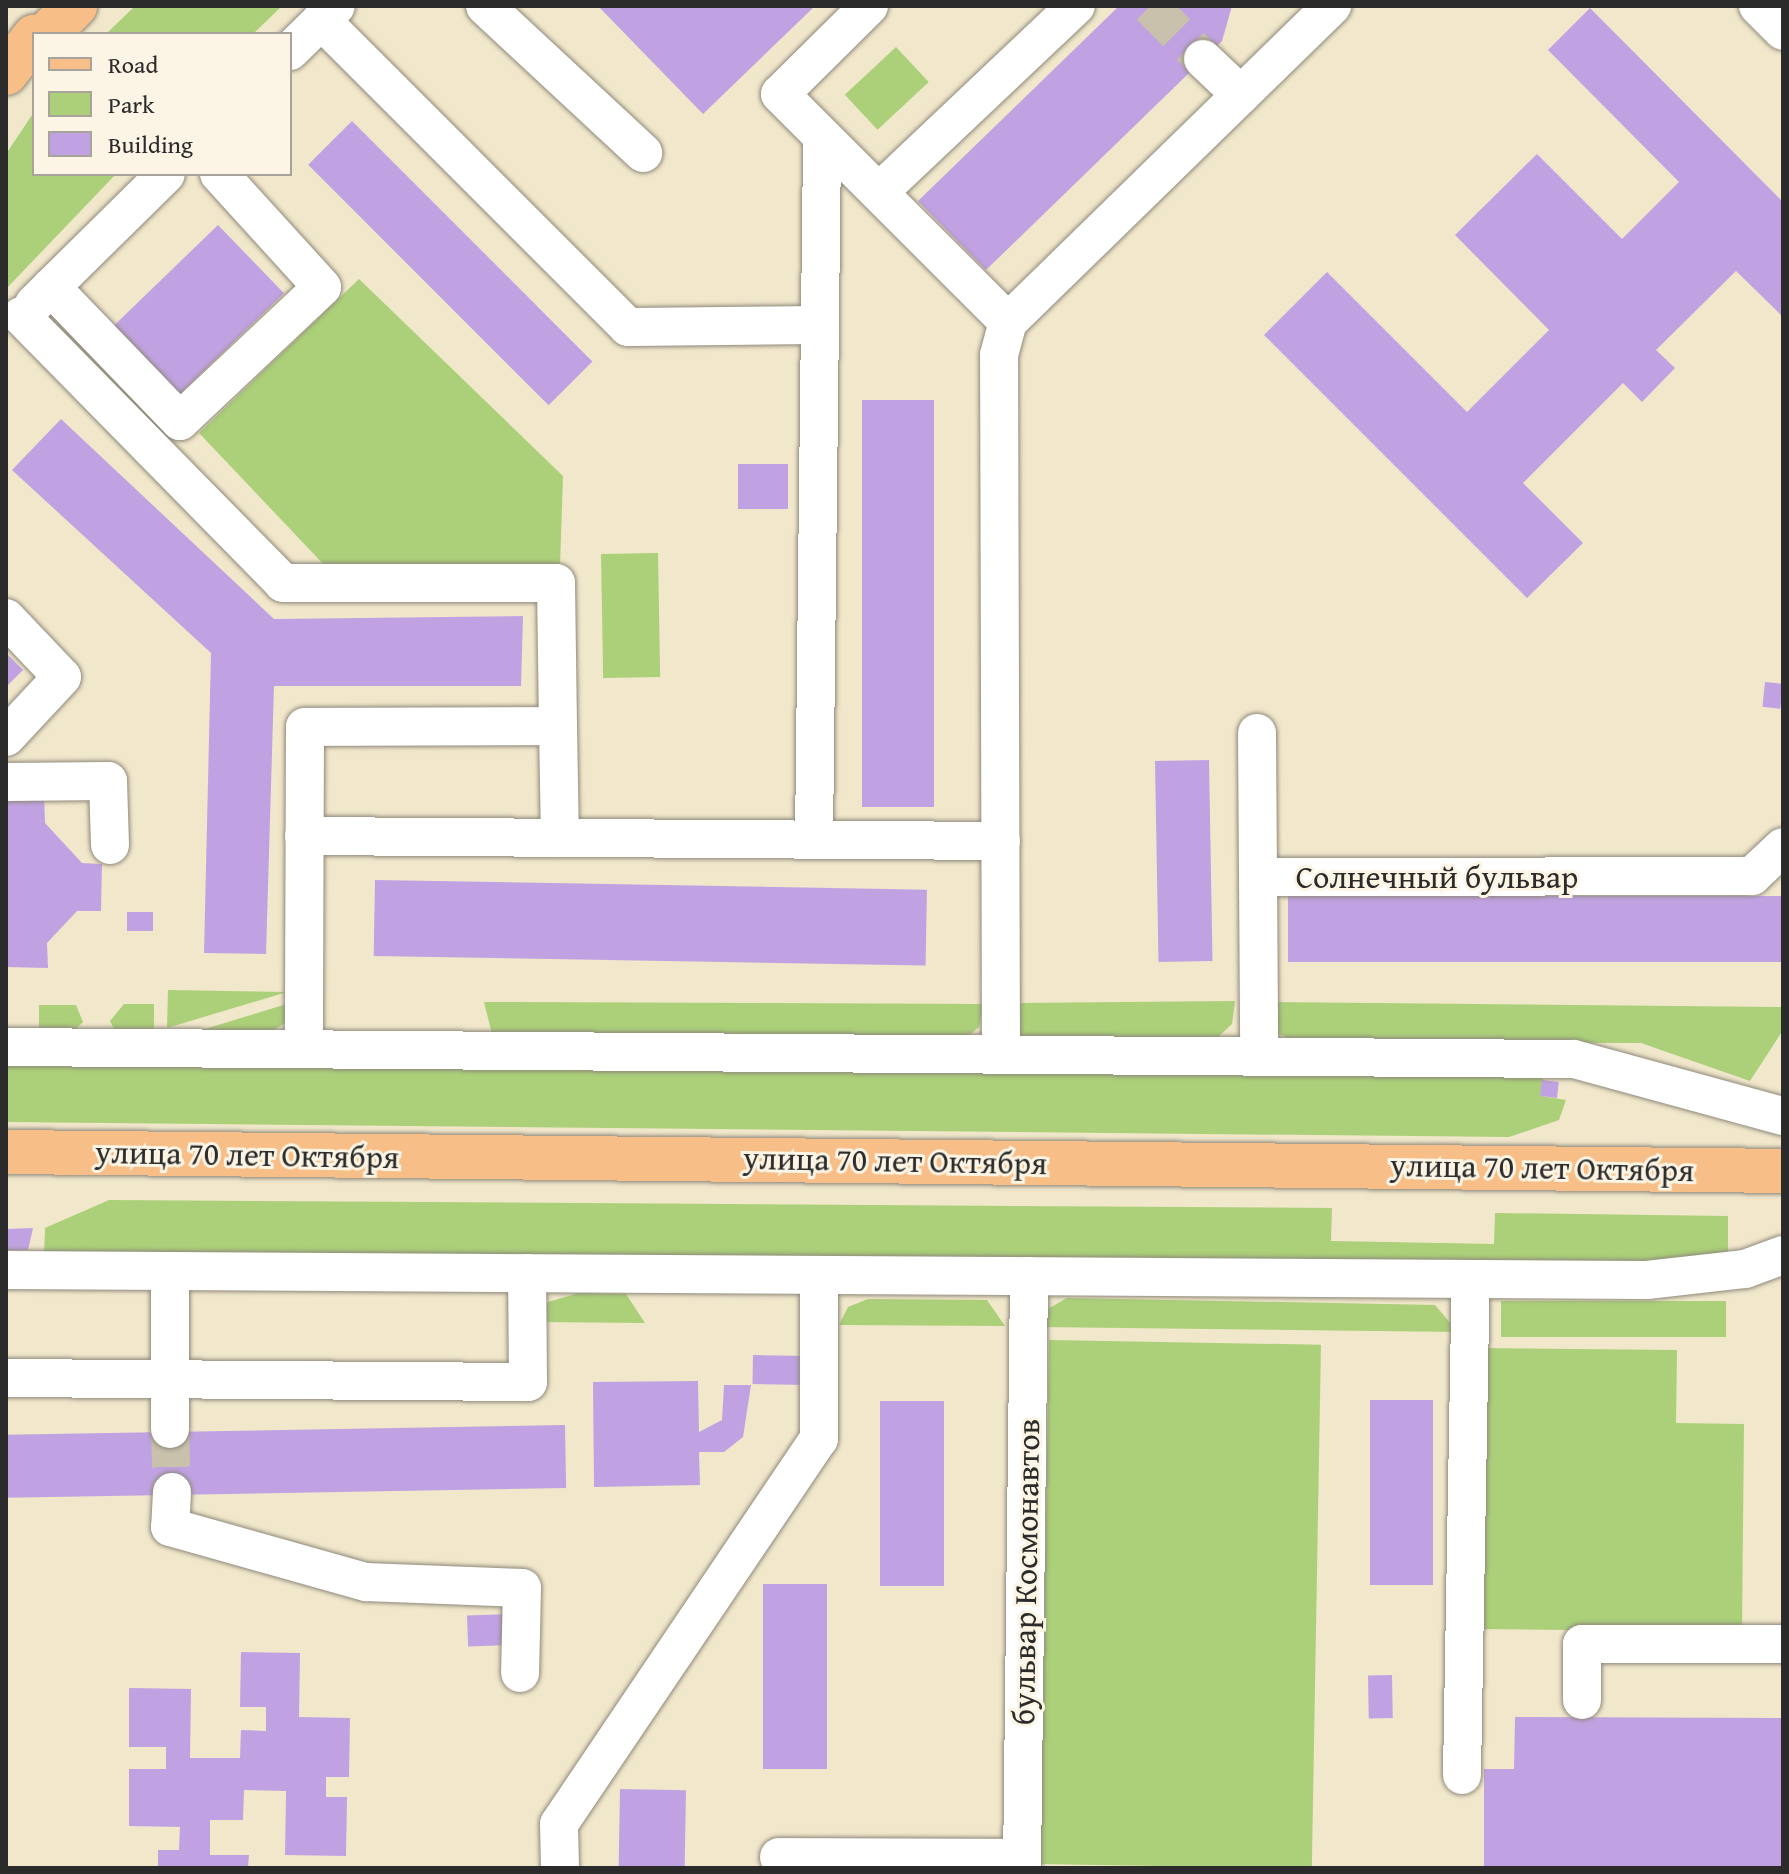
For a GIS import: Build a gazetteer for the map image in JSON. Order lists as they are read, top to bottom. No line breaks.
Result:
{"streets":{"main road":["улица 70 лет Октября"],"street":["Солнечный бульвар","бульвар Космонавтов"]},"legend":["Road","Park","Building"]}
